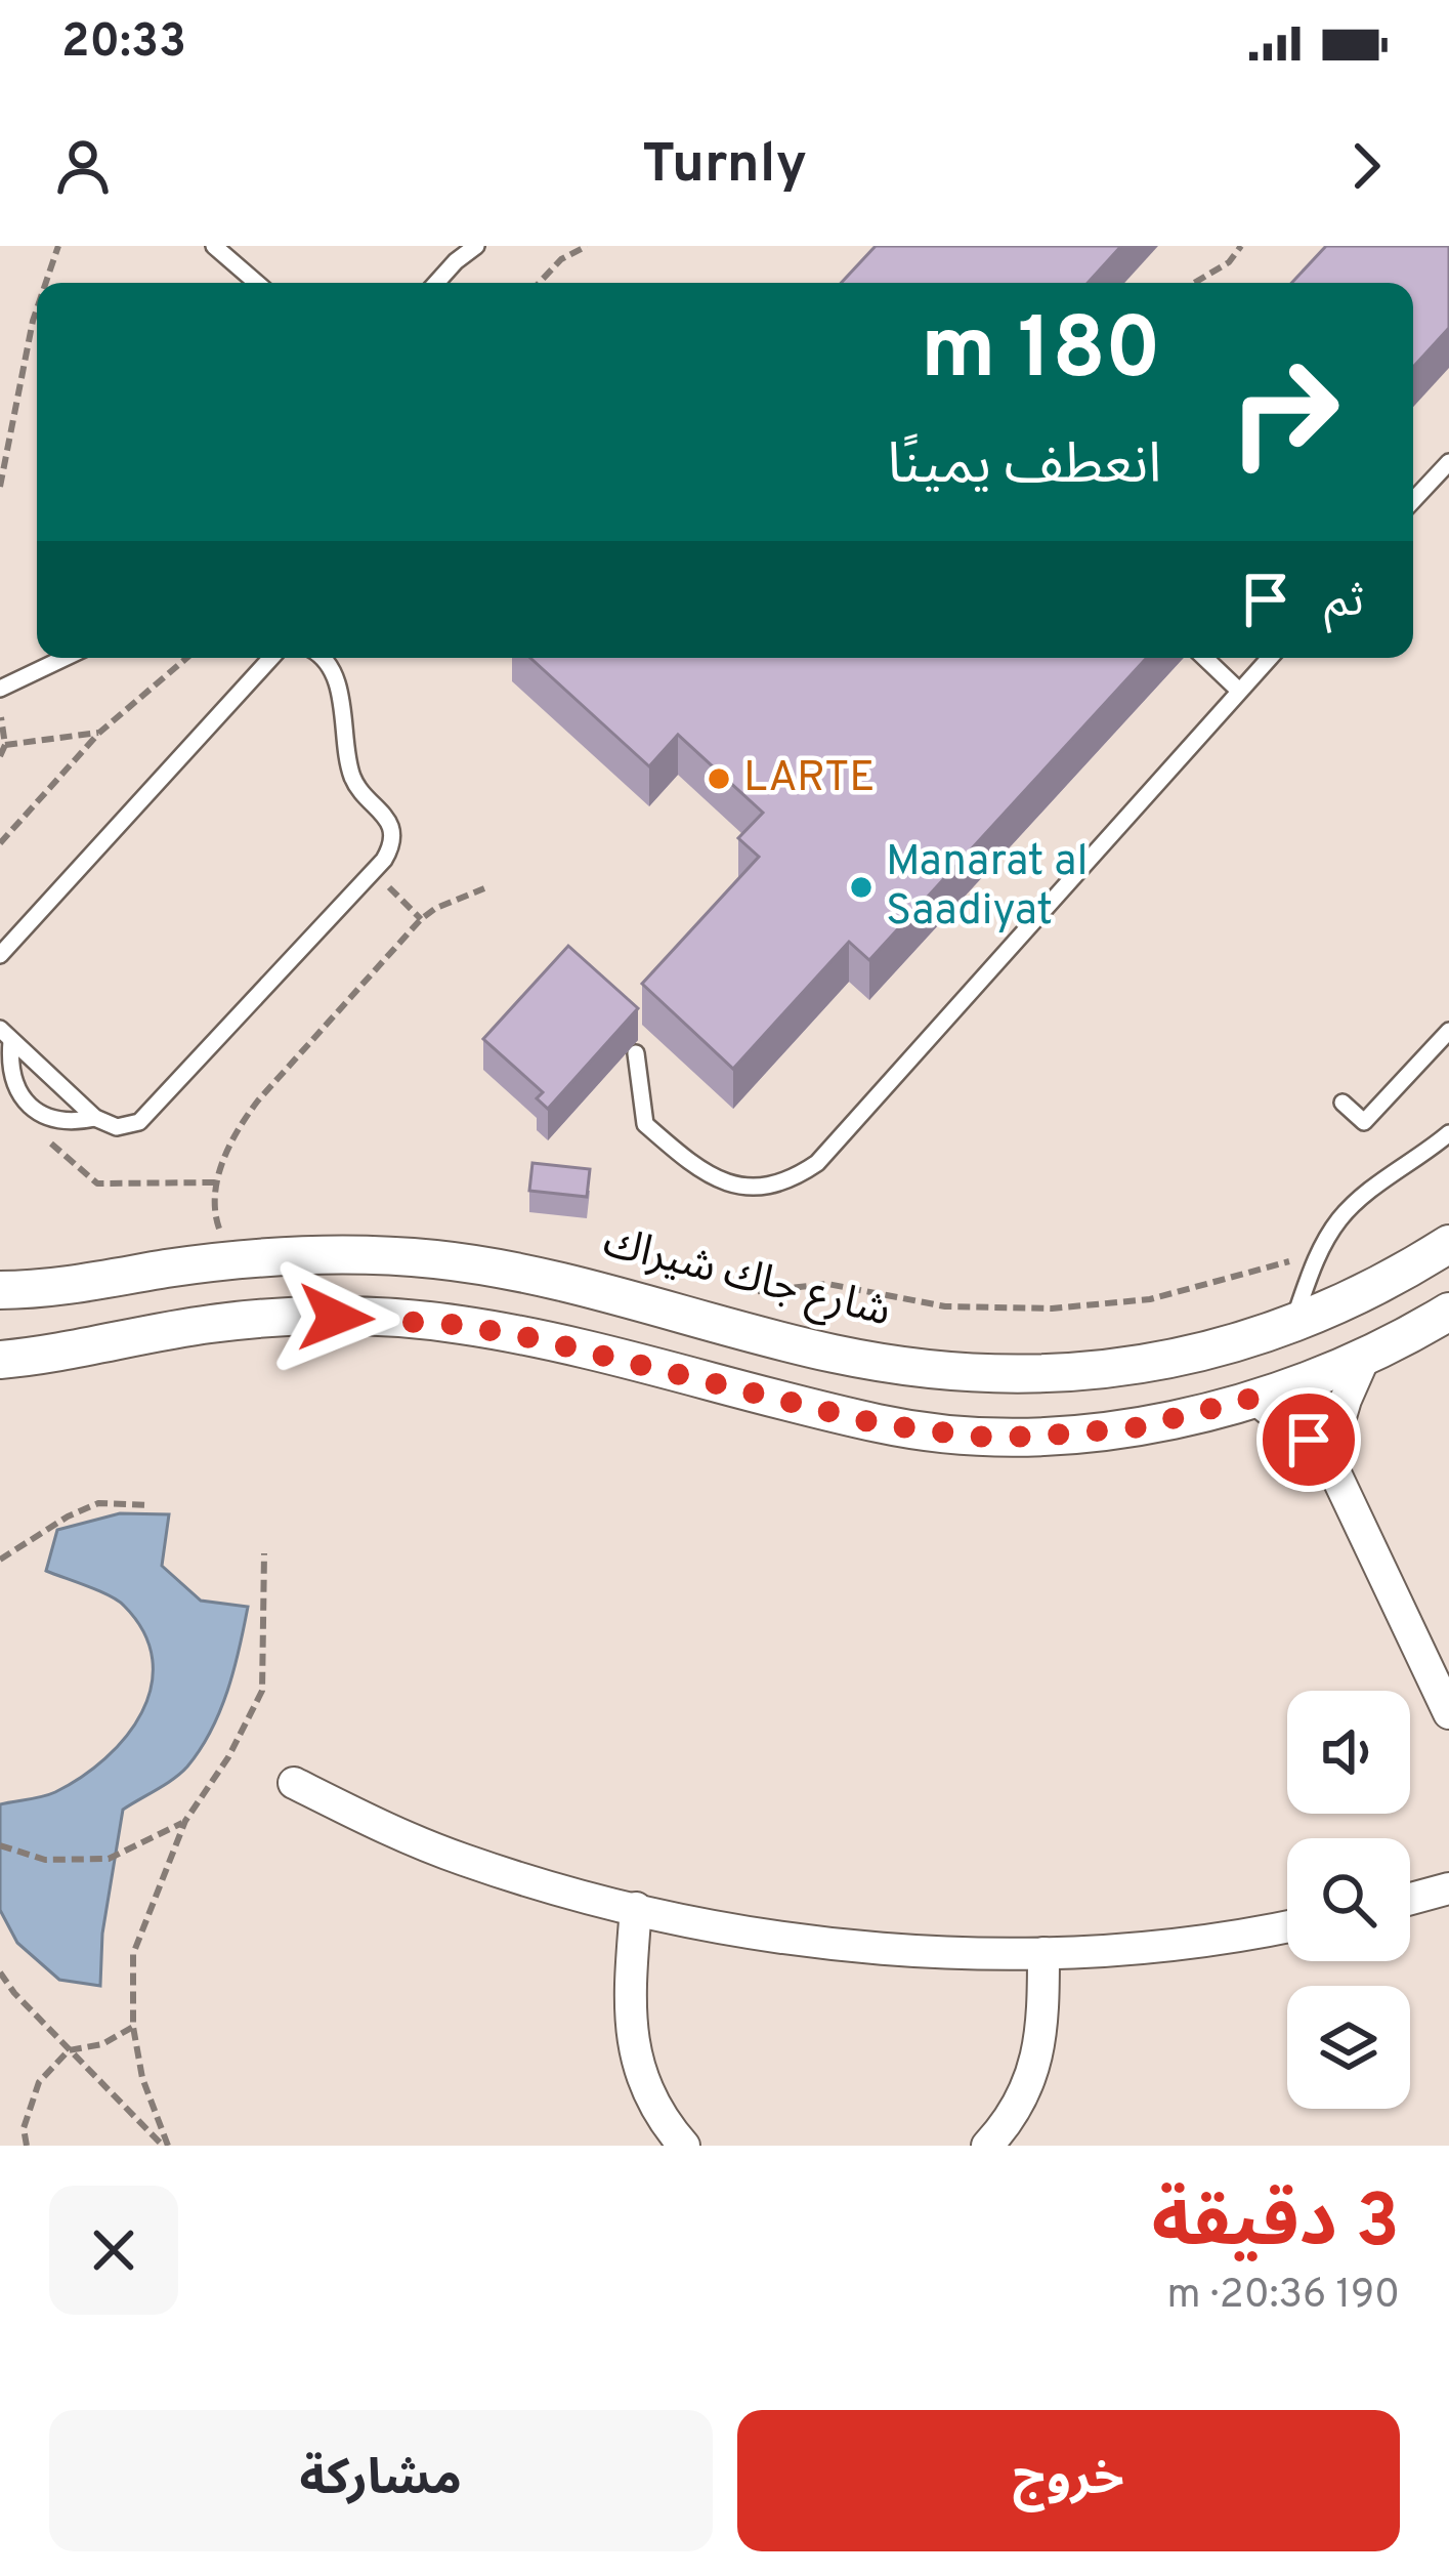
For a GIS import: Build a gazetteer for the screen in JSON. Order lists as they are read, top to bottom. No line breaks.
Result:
{"streets":{"street":["شارع جاك شيراك"]},"places":["LARTE","Manarat al Saadiyat"],"page":{"status":"20:33","header":"Turnly","turn":["180 m","انعطف يمينًا"],"then":"ثم","heading":["3 دقيقة","190 m · 20:36"],"buttons":["خروج","مشاركة"]}}
